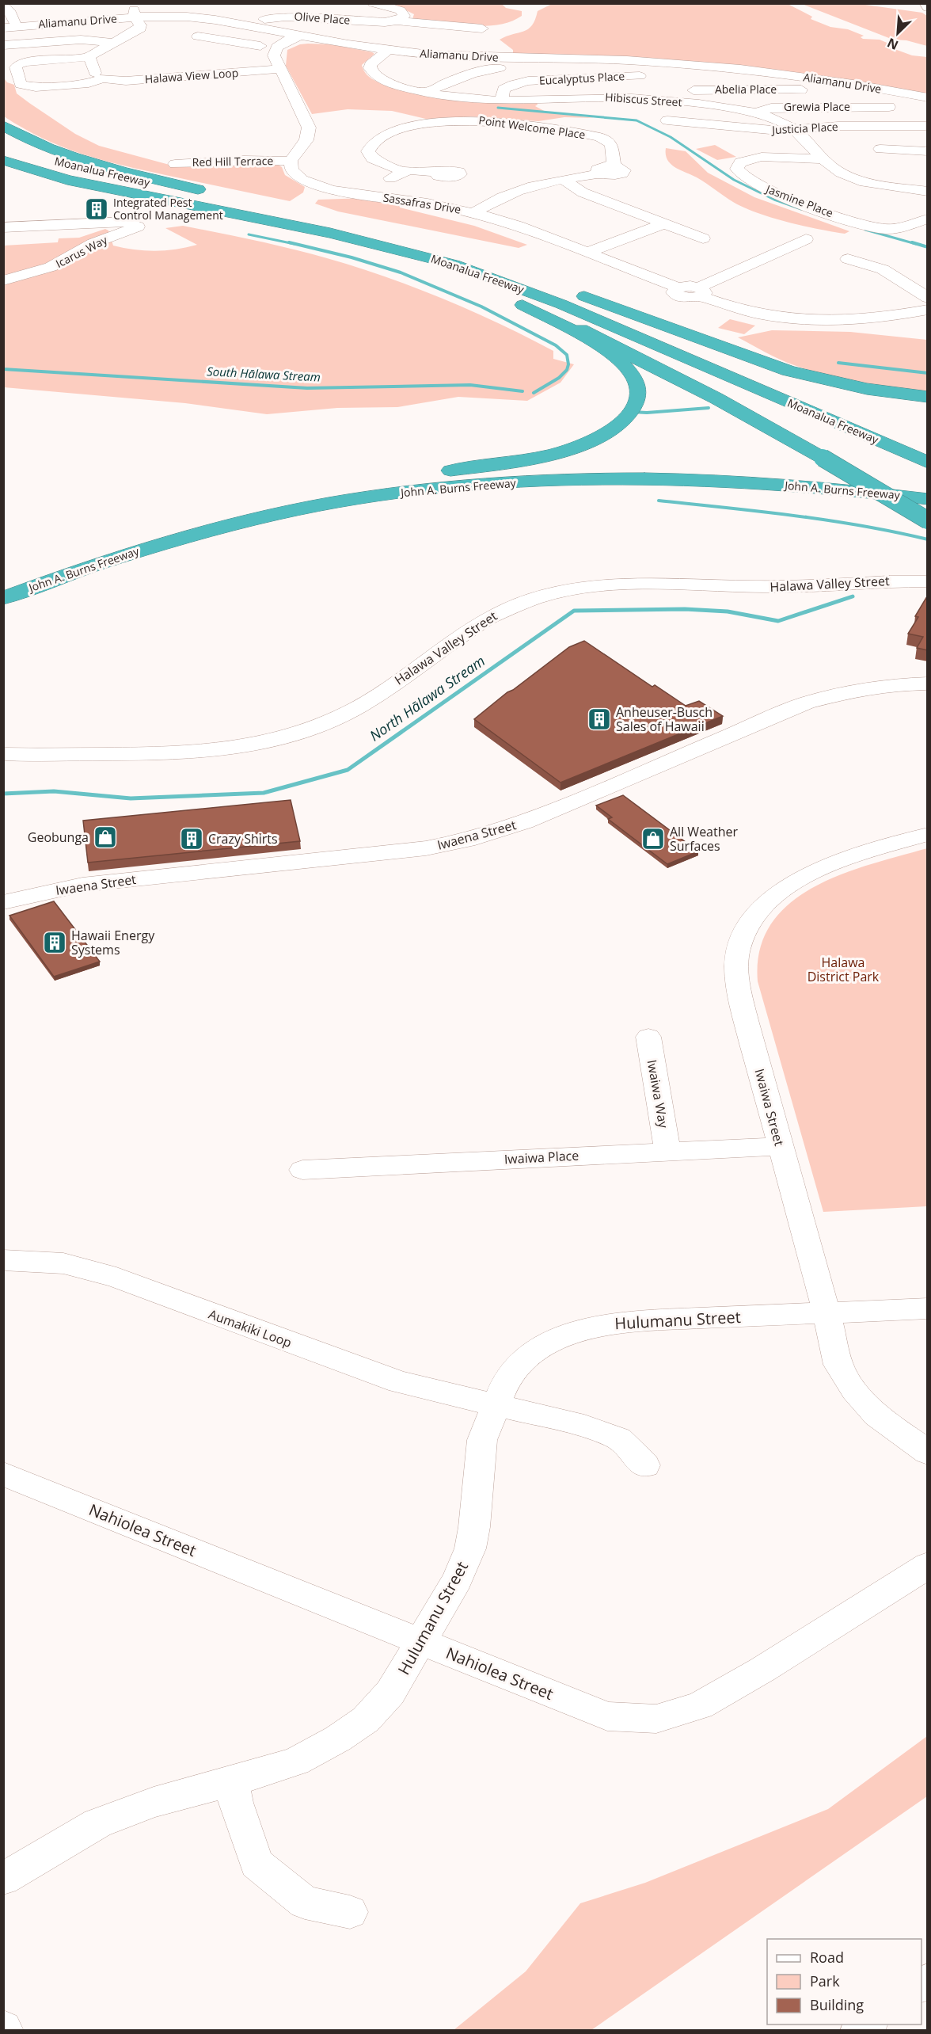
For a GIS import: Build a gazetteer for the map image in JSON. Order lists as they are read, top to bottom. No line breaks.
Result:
{"streets":{"highway":["Moanalua Freeway","John A. Burns Freeway"],"street":["Olive Place","Aliamanu Drive","Halawa View Loop","Eucalyptus Place","Abelia Place","Hibiscus Street","Grewia Place","Point Welcome Place","Justicia Place","Red Hill Terrace","Jasmine Place","Sassafras Drive","Icarus Way","Halawa Valley Street","Iwaena Street","Iwaiwa Way","Iwaiwa Street","Iwaiwa Place","Hulumanu Street","Aumakiki Loop","Nahiolea Street"]},"crossings":[["Olive Place","Aliamanu Drive"],["Aliamanu Drive","Halawa View Loop"],["Aliamanu Drive","Hibiscus Street"],["Eucalyptus Place","Hibiscus Street"],["Abelia Place","Hibiscus Street"],["Hibiscus Street","Grewia Place"],["Hibiscus Street","Justicia Place"],["Hibiscus Street","Jasmine Place"],["Point Welcome Place","Sassafras Drive"],["Red Hill Terrace","Sassafras Drive"],["Iwaiwa Way","Iwaiwa Place"],["Iwaiwa Street","Iwaiwa Place"],["Iwaiwa Street","Hulumanu Street"],["Hulumanu Street","Aumakiki Loop"],["Hulumanu Street","Nahiolea Street"]],"water":["South Hālawa Stream","North Hālawa Stream"],"parks":["Halawa District Park"],"places":{"building":["Integrated Pest Control Management","Anheuser-Busch Sales of Hawaii","Crazy Shirts","Hawaii Energy Systems"],"shop":["Geobunga","All Weather Surfaces"]},"legend":["Road","Park","Building"],"north":"bottom left"}
